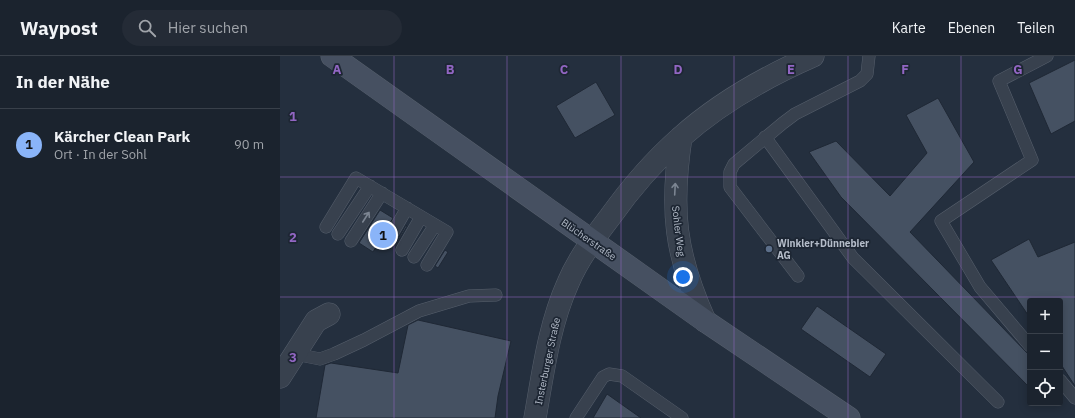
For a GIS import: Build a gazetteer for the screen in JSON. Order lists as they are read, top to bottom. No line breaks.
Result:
{"streets":{"street":["Sohler Weg","Blücherstraße","Insterburger Straße"]},"crossings":[["Sohler Weg","Blücherstraße"],["Blücherstraße","Insterburger Straße"]],"one_way":["Sohler Weg"],"places":["Winkler+Dünnebier AG"],"page":{"header":"Waypost","search":"Hier suchen","nav":["Karte","Ebenen","Teilen"],"heading":"In der Nähe","list":[{"mark":"1","name":"Kärcher Clean Park","note":"Ort · In der Sohl","value":"90 m"}],"pins":"1","map_buttons":["+","−"]},"grid":{"columns":["A","B","C","D","E","F","G"],"rows":["1","2","3"]}}
